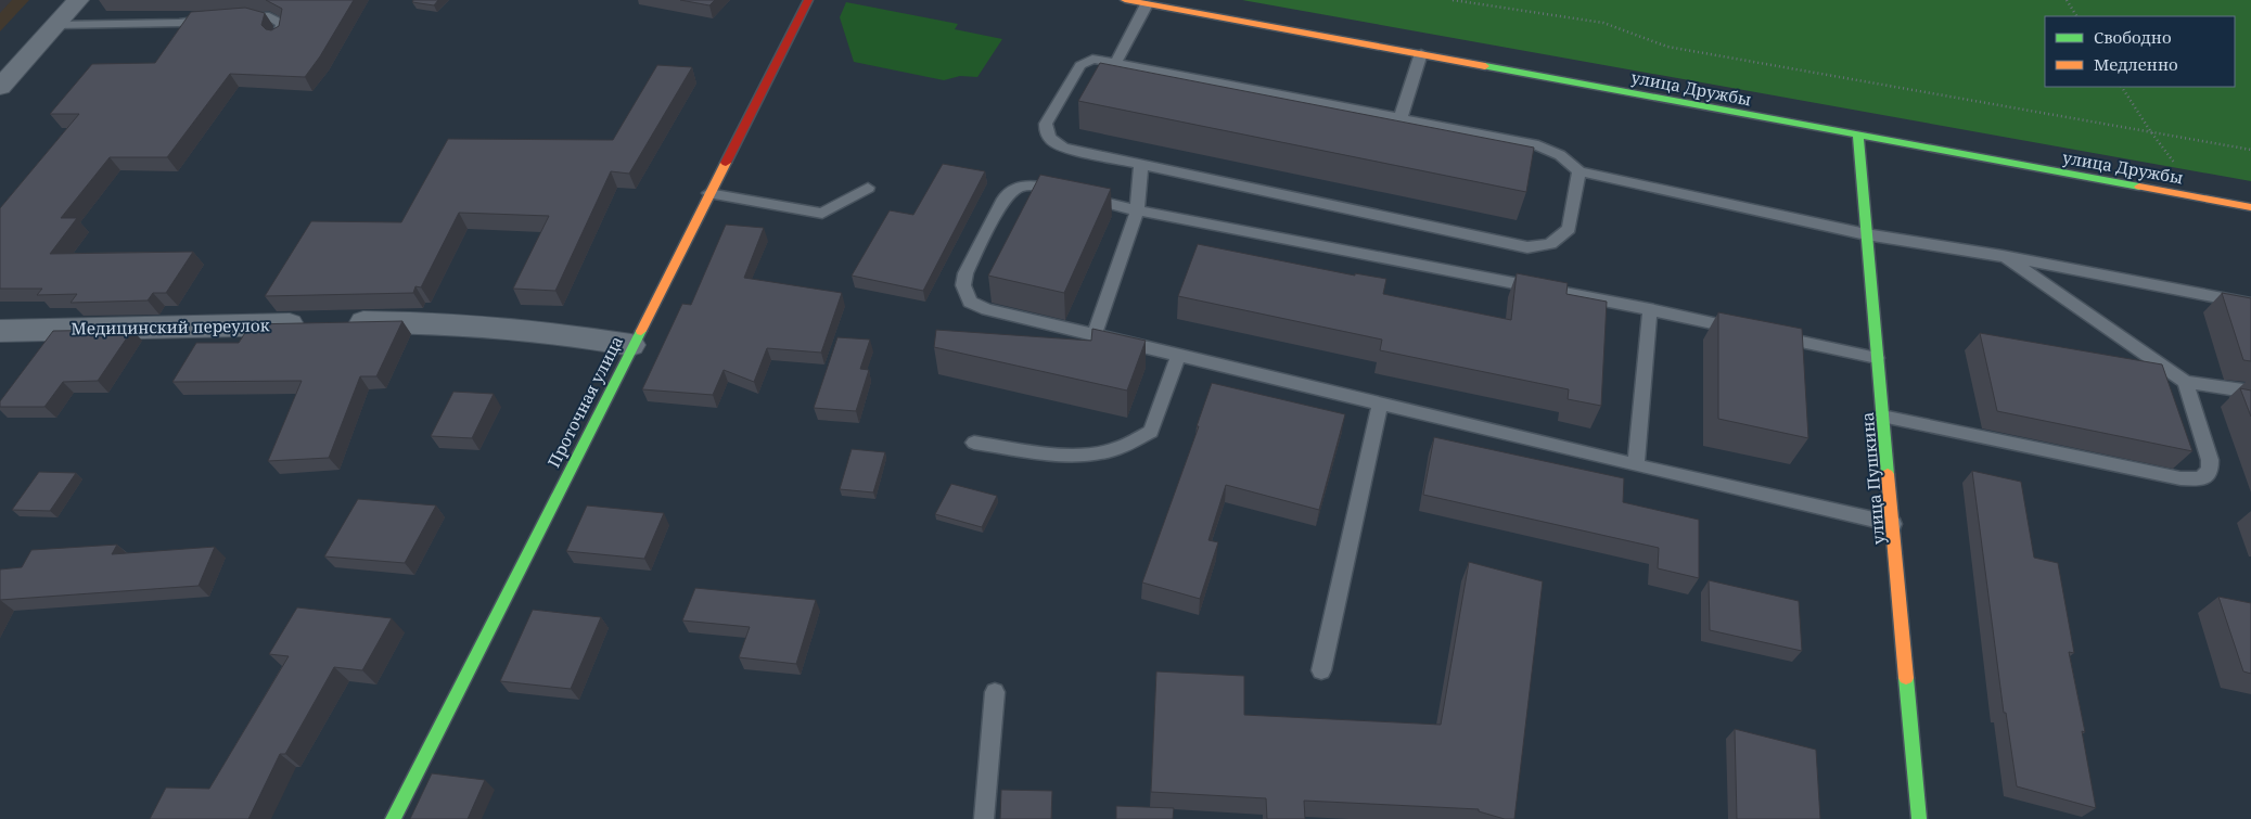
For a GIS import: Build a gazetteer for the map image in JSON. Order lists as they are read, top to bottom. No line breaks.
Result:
{"streets":{"street":["улица Дружбы","Медицинский переулок","Проточная улица","улица Пушкина"]},"crossings":[["улица Дружбы","улица Пушкина"]],"legend":["Свободно","Медленно"]}
